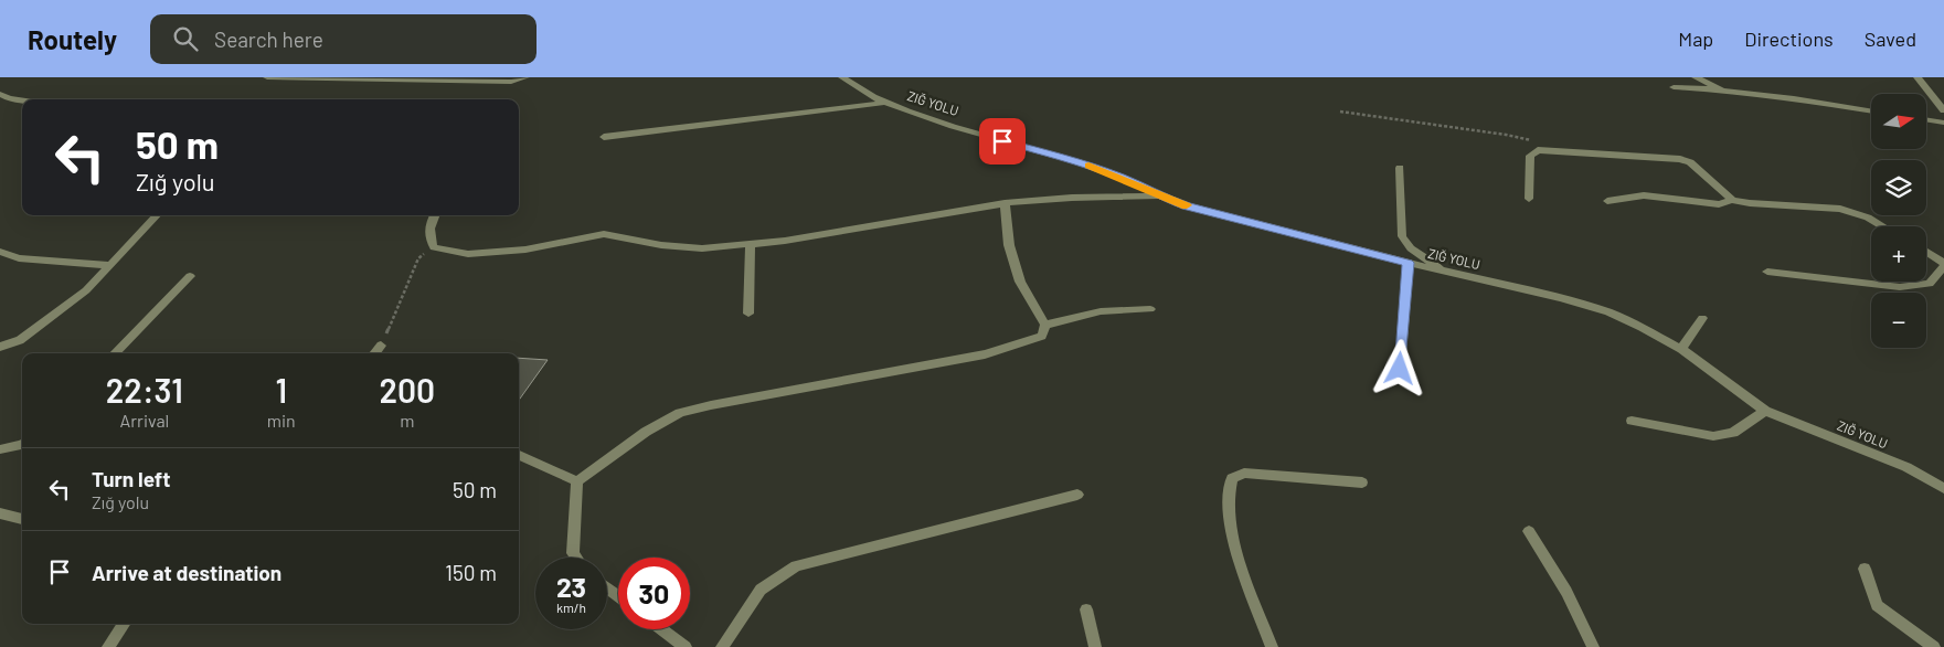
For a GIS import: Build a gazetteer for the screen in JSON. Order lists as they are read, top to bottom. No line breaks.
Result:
{"north":"right","page":{"header":"Routely","search":"Search here","nav":["Map","Directions","Saved"],"map_buttons":["+","−"],"turn":["50 m","Zığ yolu"],"eta":["22:31","Arrival","1","min","200","m"],"list":[{"name":"Turn left","note":"Zığ yolu","value":"50 m"},{"name":"Arrive at destination","value":"150 m"}],"speed":"23 km/h","limit":"30"}}
